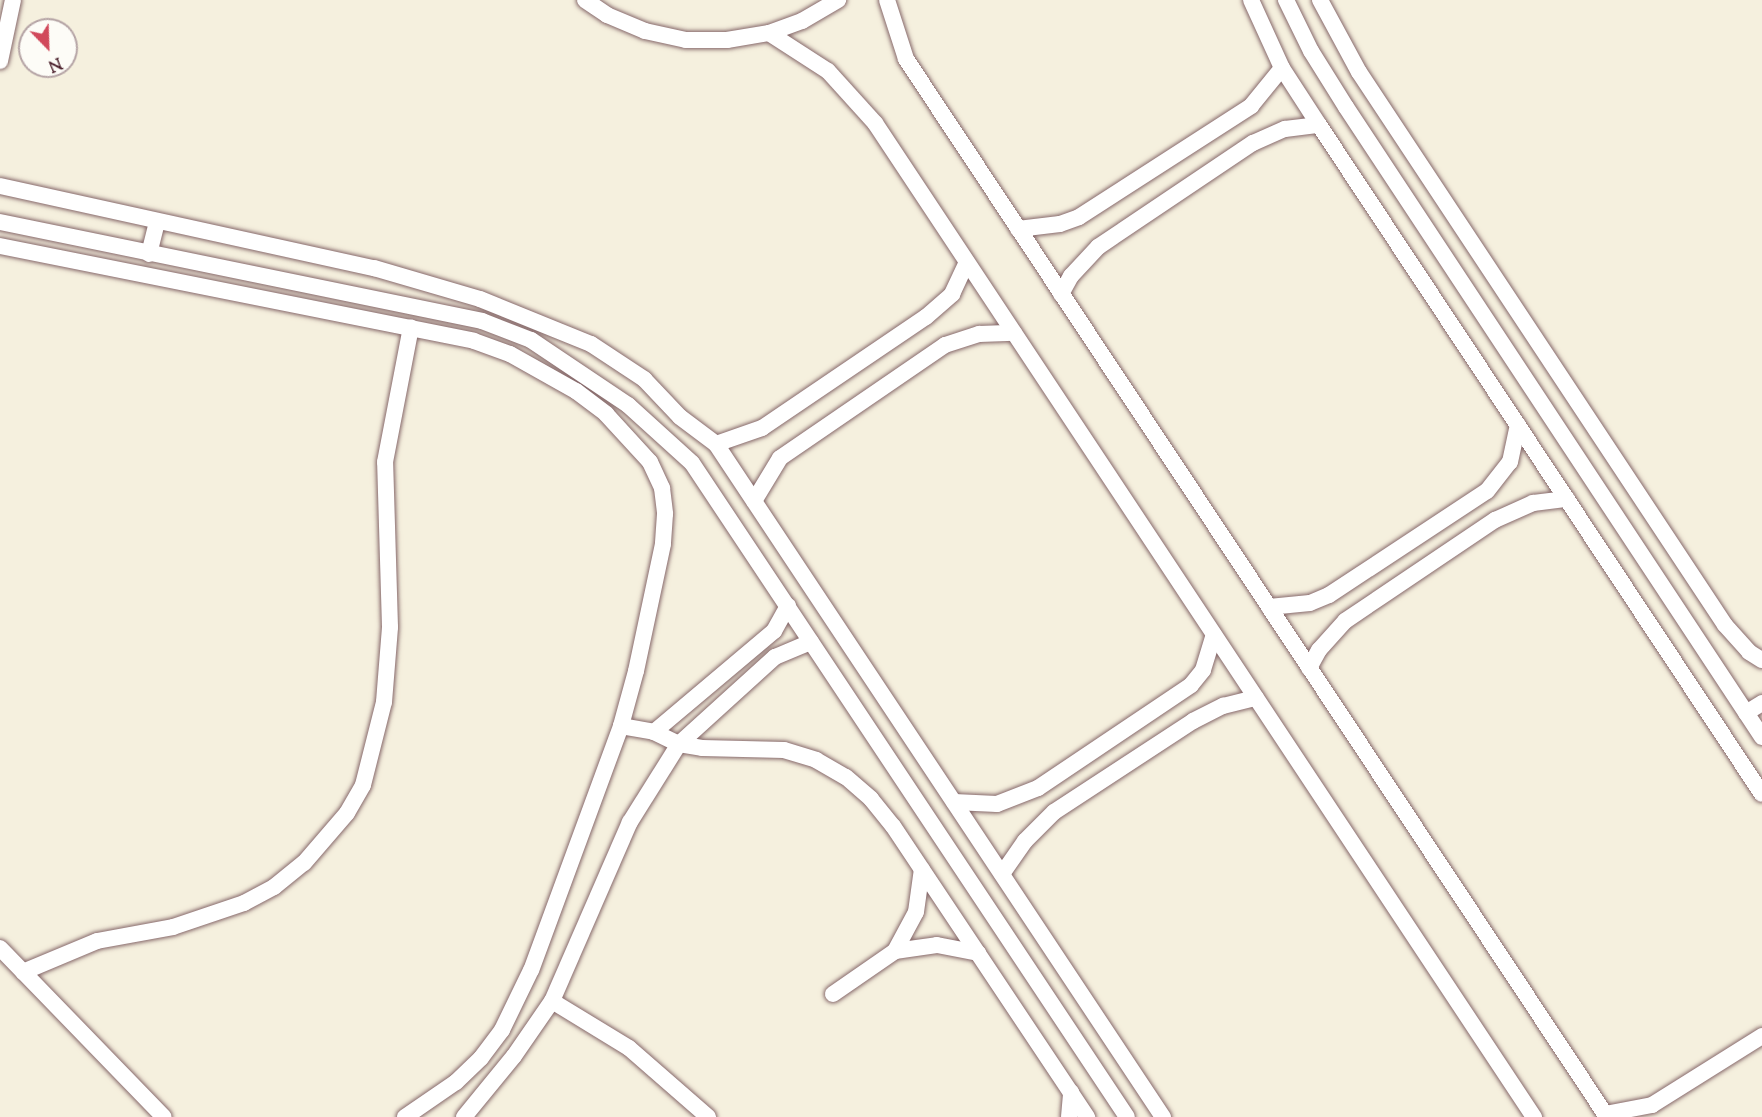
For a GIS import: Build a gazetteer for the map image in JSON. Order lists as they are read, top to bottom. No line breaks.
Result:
{"north":"bottom right"}
